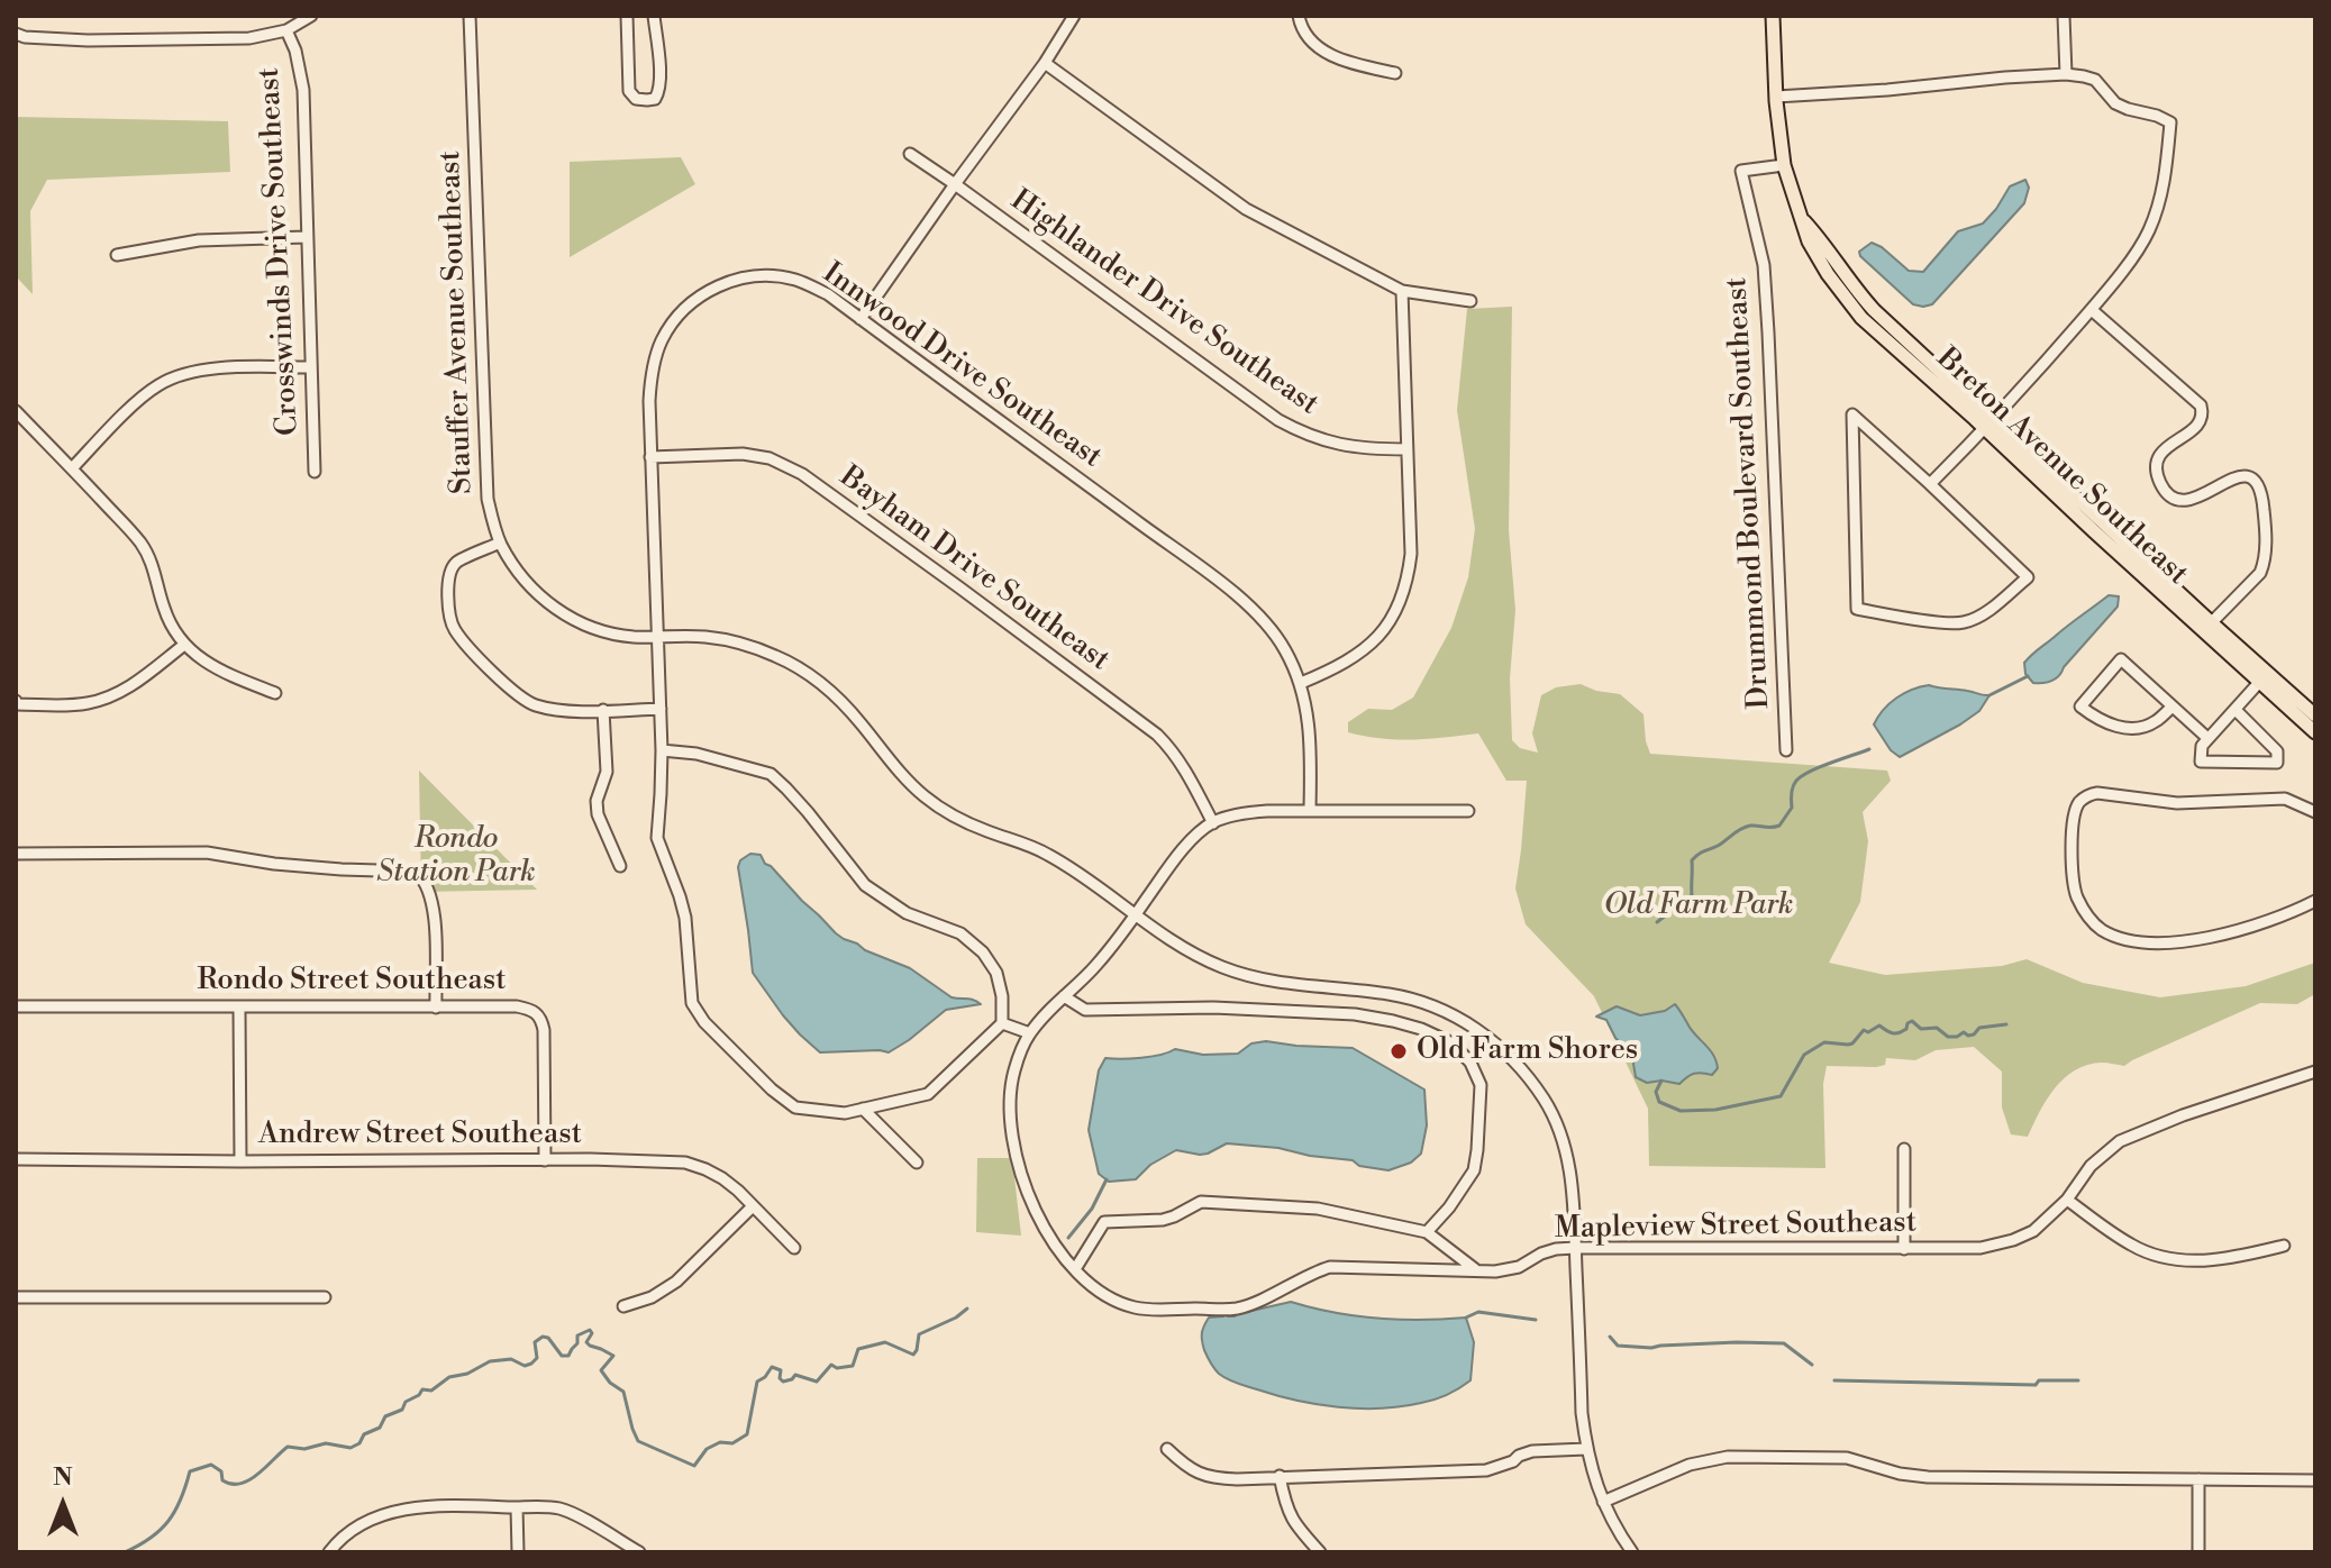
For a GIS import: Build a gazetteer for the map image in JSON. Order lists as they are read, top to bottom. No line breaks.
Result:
{"streets":{"main road":["Breton Avenue Southeast"],"street":["Crosswinds Drive Southeast","Highlander Drive Southeast","Stauffer Avenue Southeast","Innwood Drive Southeast","Drummond Boulevard Southeast","Bayham Drive Southeast","Rondo Street Southeast","Andrew Street Southeast","Mapleview Street Southeast"]},"crossings":[["Stauffer Avenue Southeast","Innwood Drive Southeast"],["Stauffer Avenue Southeast","Mapleview Street Southeast"],["Innwood Drive Southeast","Bayham Drive Southeast"],["Breton Avenue Southeast","Drummond Boulevard Southeast"],["Bayham Drive Southeast","Mapleview Street Southeast"],["Rondo Street Southeast","Andrew Street Southeast"]],"parks":["Rondo Station Park","Old Farm Park"],"places":["Old Farm Shores"],"north":"top"}
